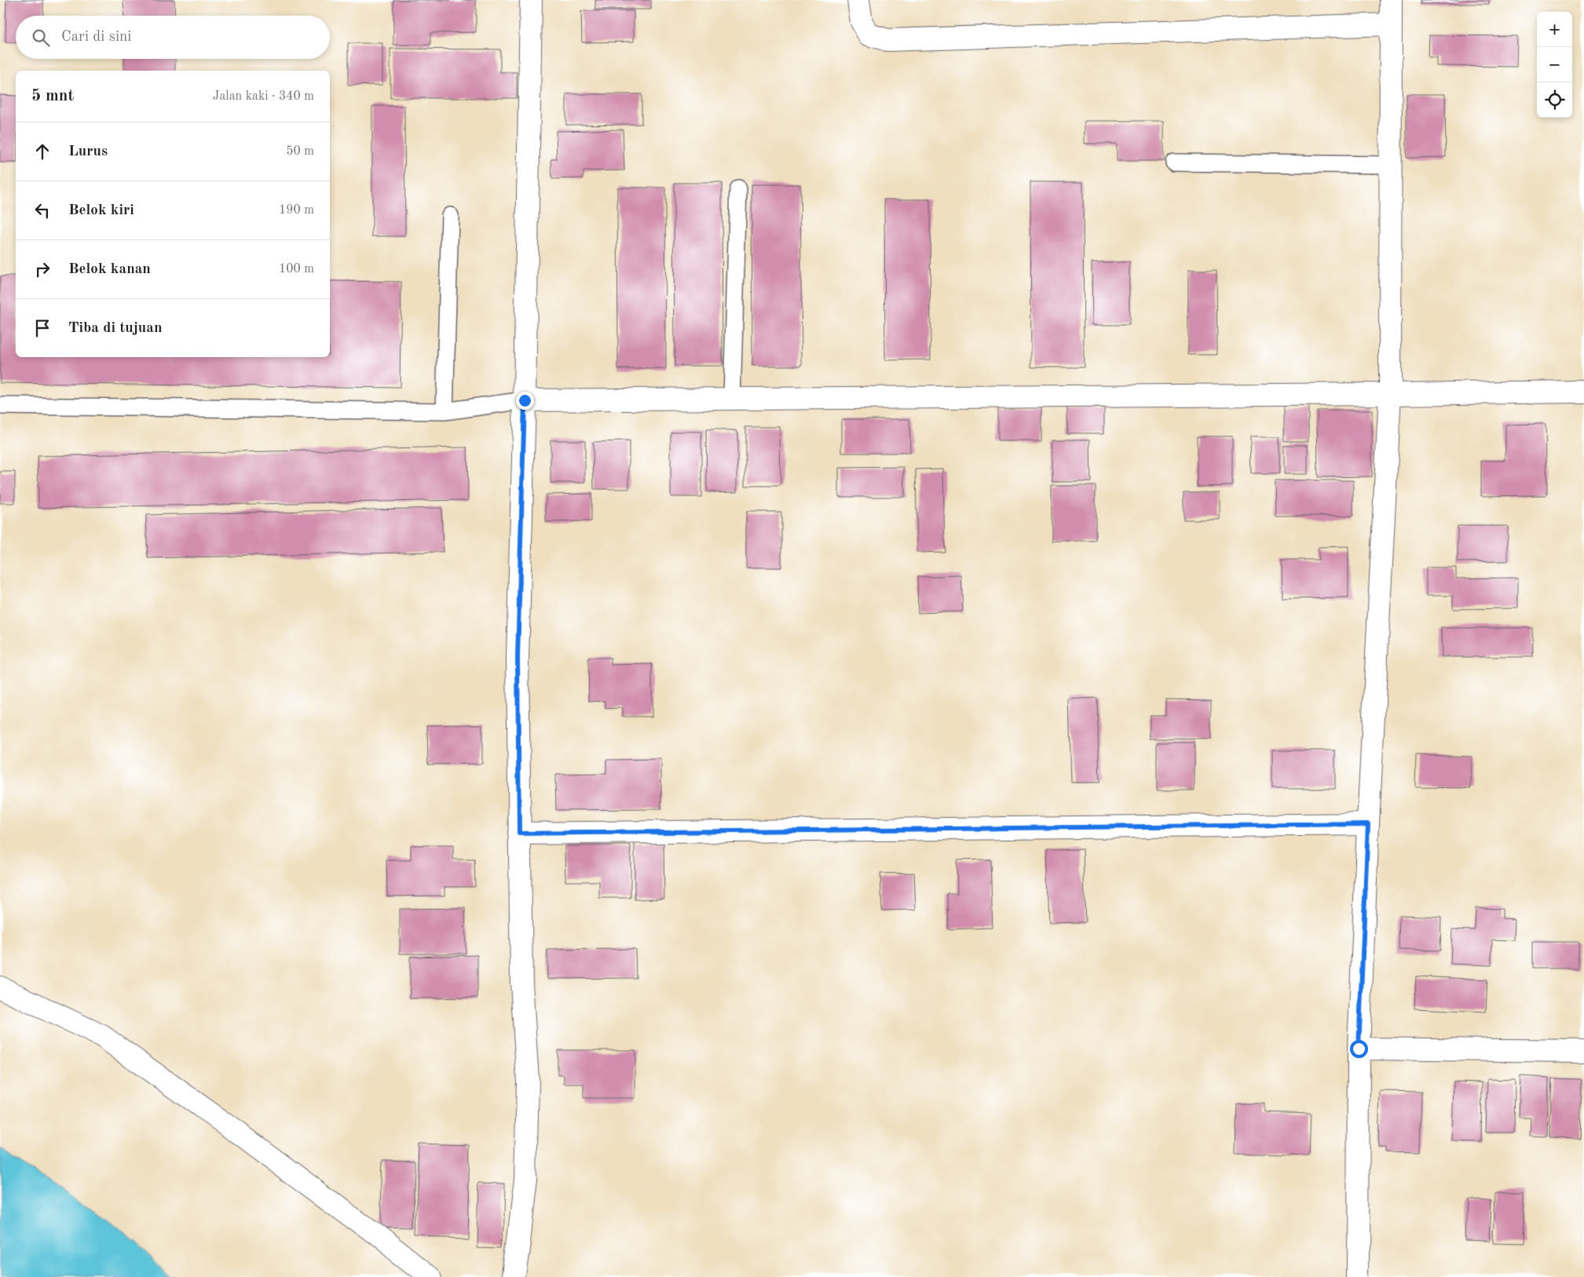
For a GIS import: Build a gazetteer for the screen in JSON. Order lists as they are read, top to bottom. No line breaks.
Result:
{"page":{"map_buttons":["+","−"],"search":"Cari di sini","heading":["5 mnt","Jalan kaki · 340 m"],"list":[["Lurus","50 m"],["Belok kiri","190 m"],["Belok kanan","100 m"],"Tiba di tujuan"]}}
